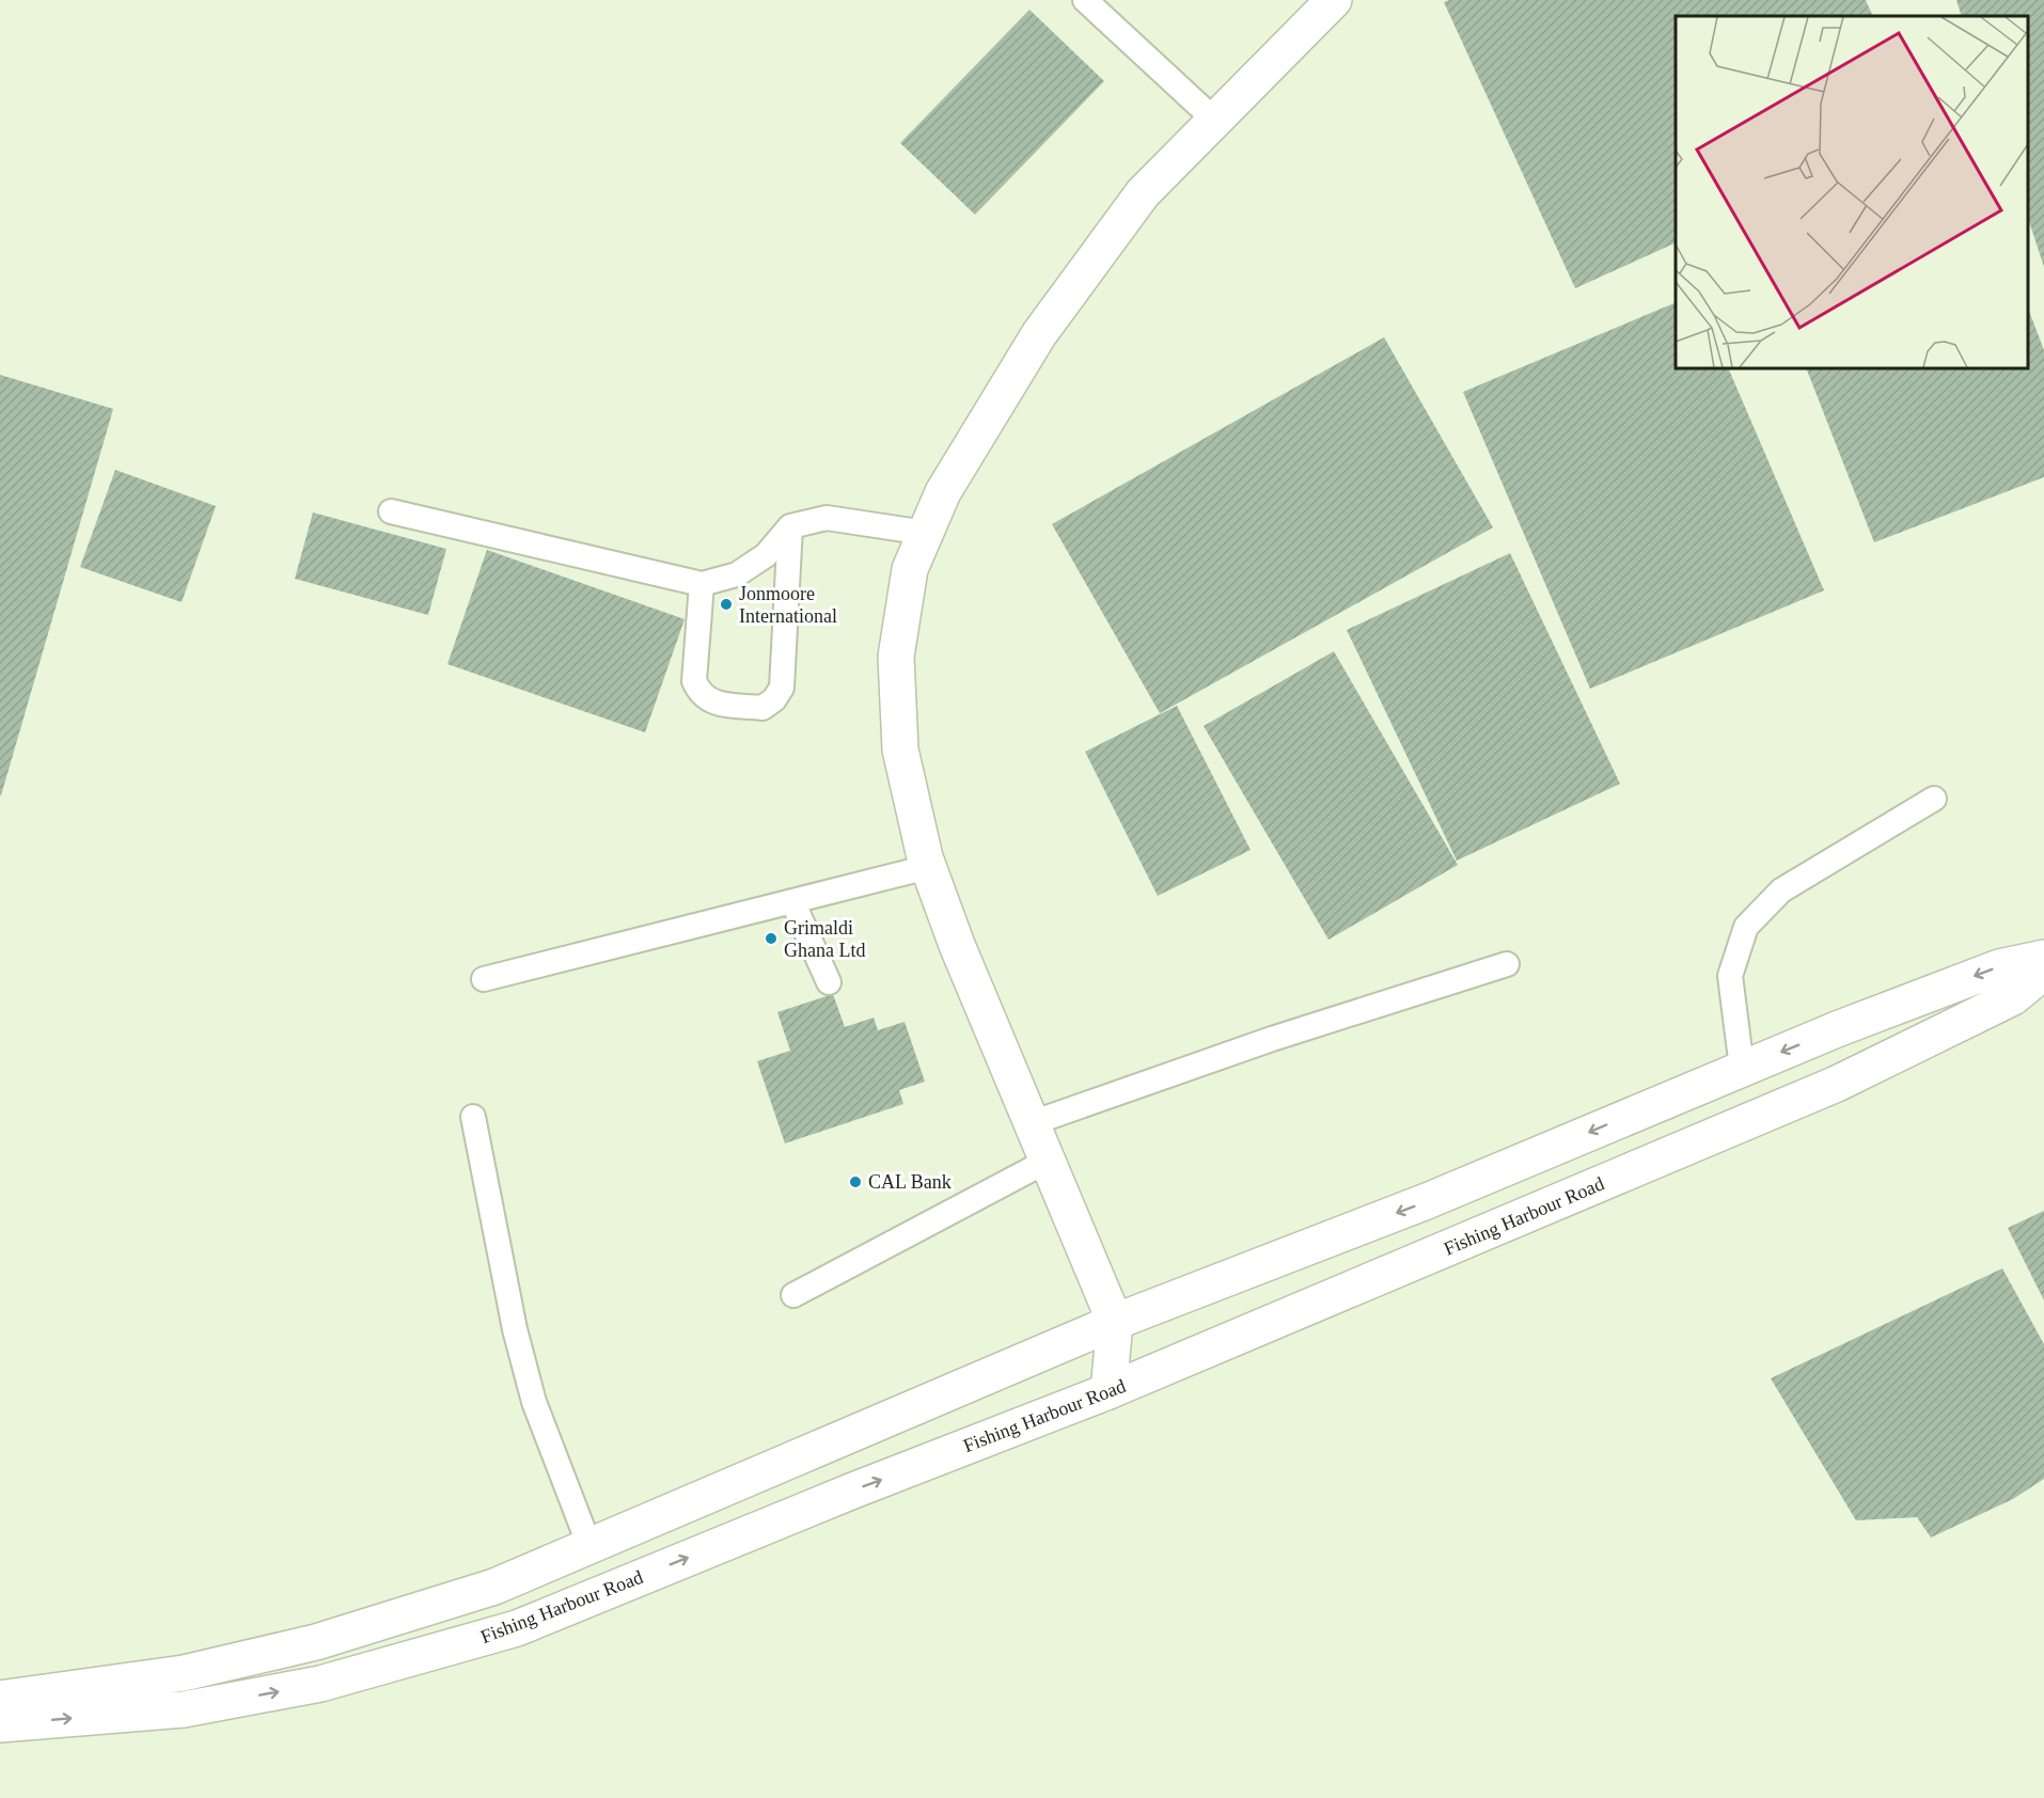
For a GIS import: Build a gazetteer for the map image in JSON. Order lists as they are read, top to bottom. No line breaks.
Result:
{"streets":{"street":["Fishing Harbour Road"]},"places":["Jonmoore International","Grimaldi Ghana Ltd","CAL Bank"]}
